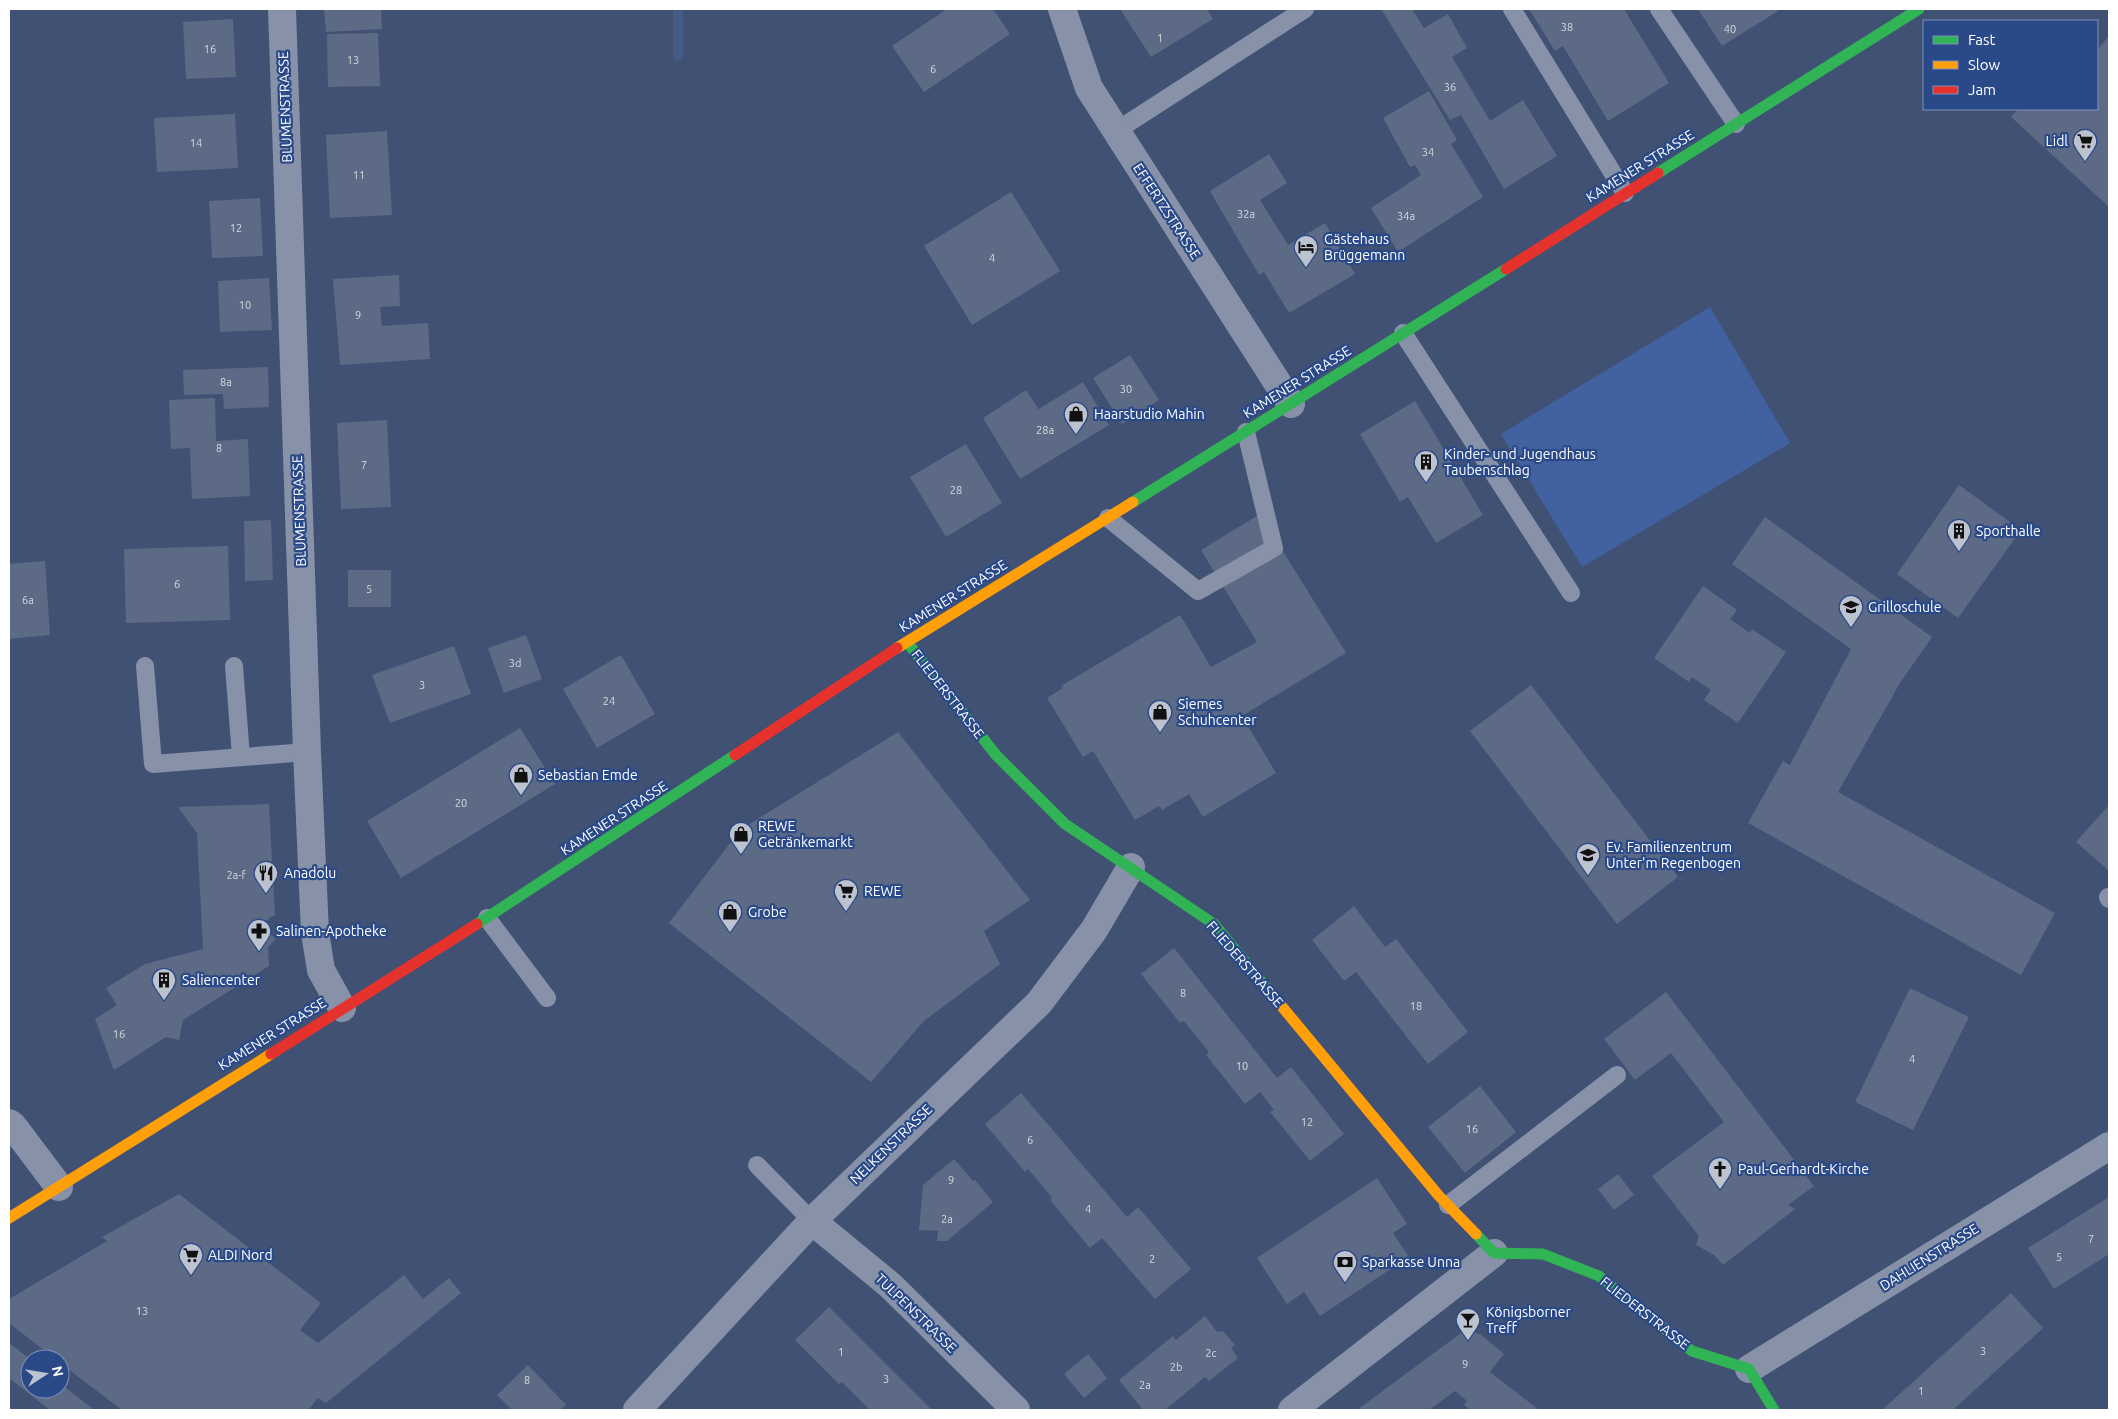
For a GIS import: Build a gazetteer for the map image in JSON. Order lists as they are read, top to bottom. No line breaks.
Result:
{"streets":{"main road":["KAMENER STRASSE","FLIEDERSTRASSE"],"street":["BLUMENSTRASSE","EFFERTZSTRASSE","NELKENSTRASSE","DAHLIENSTRASSE","TULPENSTRASSE"]},"crossings":[["BLUMENSTRASSE","KAMENER STRASSE"],["KAMENER STRASSE","EFFERTZSTRASSE"],["KAMENER STRASSE","FLIEDERSTRASSE"],["FLIEDERSTRASSE","NELKENSTRASSE"],["FLIEDERSTRASSE","DAHLIENSTRASSE"],["NELKENSTRASSE","TULPENSTRASSE"]],"places":{"supermarket":["Lidl","REWE","ALDI Nord"],"hotel":["Gästehaus Brüggemann"],"shop":["Haarstudio Mahin","Siemes Schuhcenter","Sebastian Emde","REWE Getränkemarkt","Grobe"],"building":["Kinder- und Jugendhaus Taubenschlag","Sporthalle","Saliencenter"],"school or university":["Grilloschule","Ev. Familienzentrum Unter'm Regenbogen"],"restaurant":["Anadolu"],"pharmacy":["Salinen-Apotheke"],"church":["Paul-Gerhardt-Kirche"],"bank":["Sparkasse Unna"],"bar":["Königsborner Treff"]},"house_numbers":["38","40","1","16","13","6","36","14","34","11","32a","34a","12","4","10","9","8a","30","28a","8","7","28","6","5","6a","3d","3","24","20","2a-f","8","18","16","4","10","12","16","6","9","4","2a","7","5","2","13","3","1","2c","9","2b","3","8","2a","1"],"legend":["Fast","Slow","Jam"],"north":"right"}
